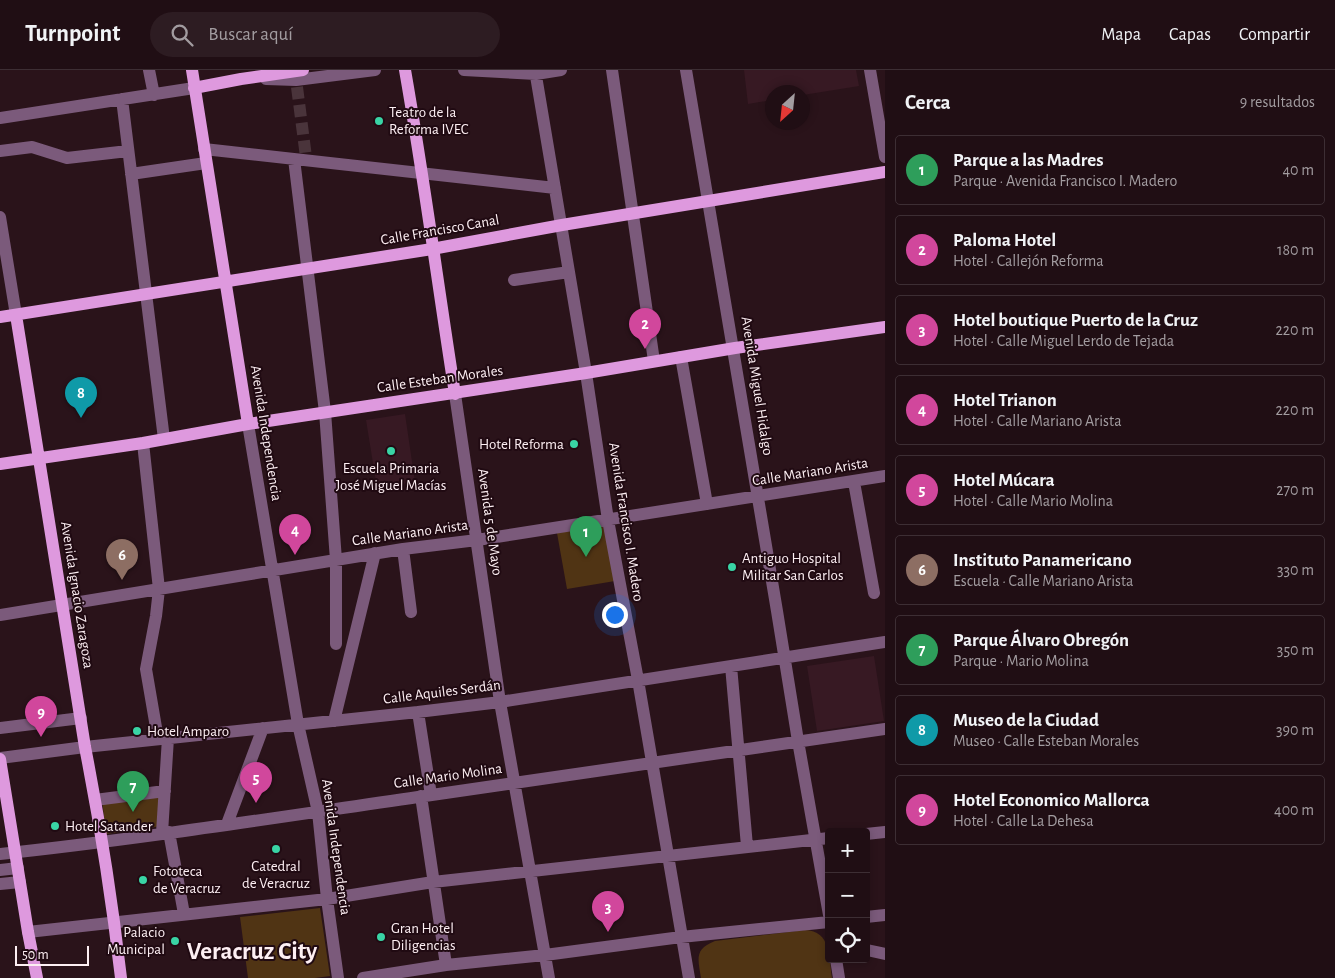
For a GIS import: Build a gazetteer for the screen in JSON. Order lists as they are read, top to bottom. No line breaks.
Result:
{"streets":{"main road":["Calle Francisco Canal","Calle Esteban Morales","Avenida Independencia","Avenida 5 de Mayo","Avenida Ignacio Zaragoza"],"street":["Avenida Miguel Hidalgo","Calle Mariano Arista","Avenida Francisco I. Madero","Calle Aquiles Serdán","Calle Mario Molina"]},"crossings":[["Calle Francisco Canal","Avenida Miguel Hidalgo"],["Calle Francisco Canal","Avenida Independencia"],["Calle Francisco Canal","Avenida 5 de Mayo"],["Calle Francisco Canal","Avenida Francisco I. Madero"],["Calle Francisco Canal","Avenida Ignacio Zaragoza"],["Calle Esteban Morales","Avenida Miguel Hidalgo"],["Calle Esteban Morales","Avenida Independencia"],["Calle Esteban Morales","Avenida 5 de Mayo"],["Calle Esteban Morales","Avenida Francisco I. Madero"],["Calle Esteban Morales","Avenida Ignacio Zaragoza"],["Avenida Miguel Hidalgo","Calle Mariano Arista"],["Avenida Miguel Hidalgo","Calle Aquiles Serdán"],["Avenida Miguel Hidalgo","Calle Mario Molina"],["Avenida Independencia","Calle Mariano Arista"],["Avenida Independencia","Calle Aquiles Serdán"],["Avenida Independencia","Calle Mario Molina"],["Calle Mariano Arista","Avenida 5 de Mayo"],["Calle Mariano Arista","Avenida Francisco I. Madero"],["Calle Mariano Arista","Avenida Ignacio Zaragoza"],["Avenida 5 de Mayo","Calle Aquiles Serdán"],["Avenida 5 de Mayo","Calle Mario Molina"],["Avenida Francisco I. Madero","Calle Aquiles Serdán"],["Avenida Francisco I. Madero","Calle Mario Molina"],["Avenida Ignacio Zaragoza","Calle Aquiles Serdán"],["Avenida Ignacio Zaragoza","Calle Mario Molina"]],"districts":["Veracruz City"],"places":["Teatro de la Reforma IVEC","Hotel Reforma","Escuela Primaria José Miguel Macías","Antiguo Hospital Militar San Carlos","Hotel Amparo","Hotel Satander","Catedral de Veracruz","Fototeca de Veracruz","Gran Hotel Diligencias","Palacio Municipal"],"scale_bar":"50 m","north":"bottom left","page":{"header":"Turnpoint","search":"Buscar aquí","nav":["Mapa","Capas","Compartir"],"heading":["Cerca","9 resultados"],"list":[{"mark":"1","name":"Parque a las Madres","note":"Parque · Avenida Francisco I. Madero","value":"40 m"},{"mark":"2","name":"Paloma Hotel","note":"Hotel · Callejón Reforma","value":"180 m"},{"mark":"3","name":"Hotel boutique Puerto de la Cruz","note":"Hotel · Calle Miguel Lerdo de Tejada","value":"220 m"},{"mark":"4","name":"Hotel Trianon","note":"Hotel · Calle Mariano Arista","value":"220 m"},{"mark":"5","name":"Hotel Múcara","note":"Hotel · Calle Mario Molina","value":"270 m"},{"mark":"6","name":"Instituto Panamericano","note":"Escuela · Calle Mariano Arista","value":"330 m"},{"mark":"7","name":"Parque Álvaro Obregón","note":"Parque · Mario Molina","value":"350 m"},{"mark":"8","name":"Museo de la Ciudad","note":"Museo · Calle Esteban Morales","value":"390 m"},{"mark":"9","name":"Hotel Economico Mallorca","note":"Hotel · Calle La Dehesa","value":"400 m"}],"pins":["2","8","4","1","6","9","5","7","3"],"map_buttons":["+","−"],"scale":"50 m"}}
